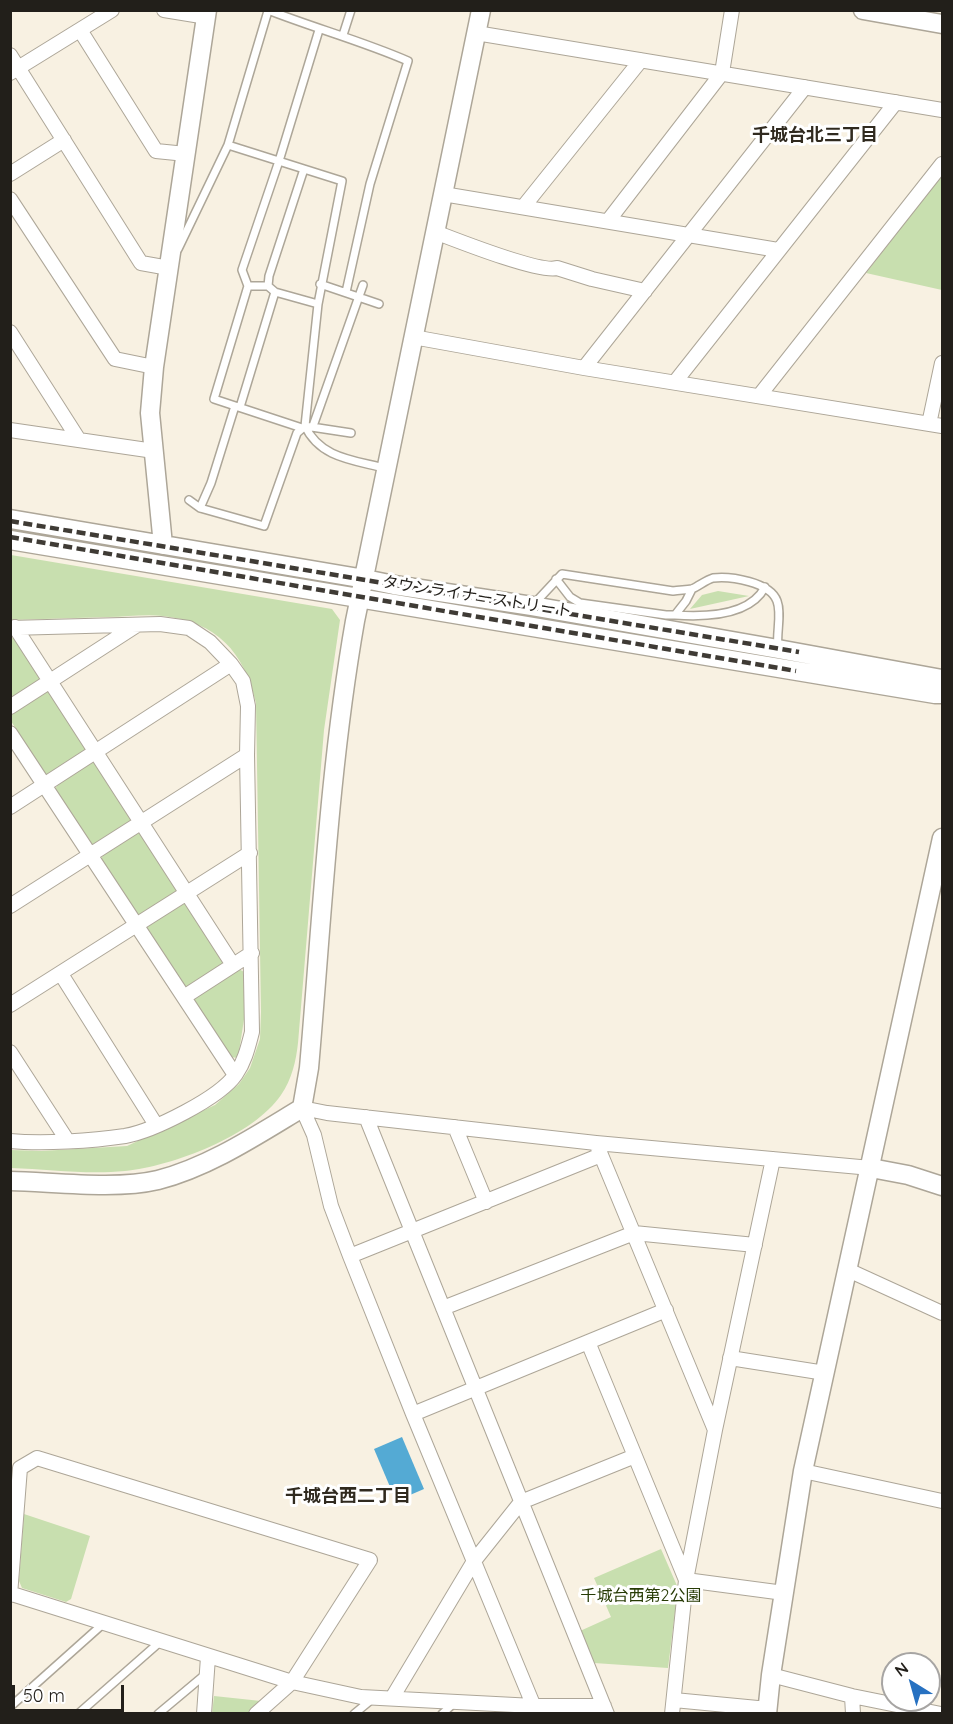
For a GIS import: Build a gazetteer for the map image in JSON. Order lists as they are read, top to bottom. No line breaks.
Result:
{"streets":{"street":["タウンライナーストリート"]},"districts":["千城台北三丁目","千城台西二丁目"],"parks":["千城台西第2公園"],"scale_bar":"50 m","north":"top left"}
